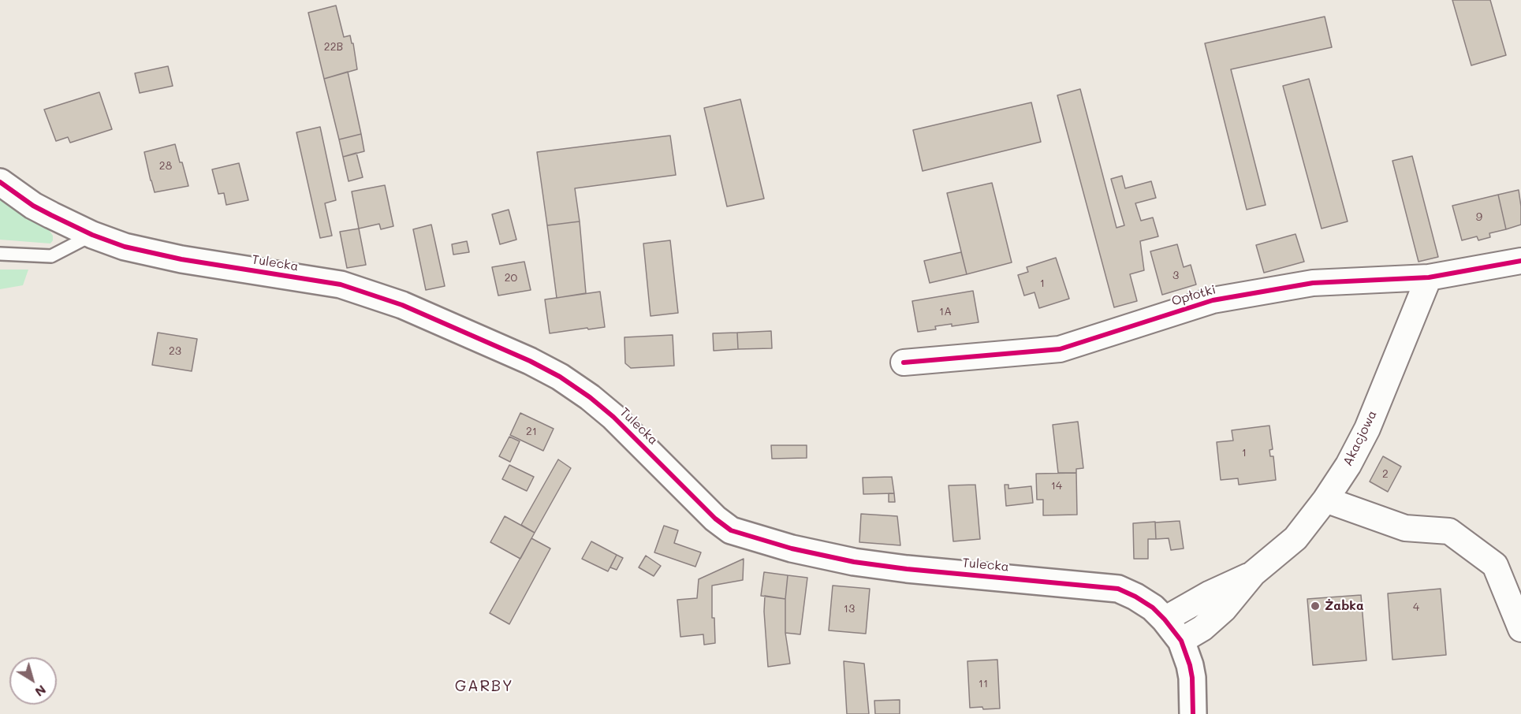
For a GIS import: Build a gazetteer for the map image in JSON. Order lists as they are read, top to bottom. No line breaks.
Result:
{"streets":{"street":["Tulecka","Opłotki","Akacjowa"]},"crossings":[["Tulecka","Akacjowa"],["Opłotki","Akacjowa"]],"districts":["GARBY"],"places":["Żabka"],"house_numbers":["22B","28","9","3","20","1","1A","23","21","1","2","14","4","13","11"],"north":"bottom right"}
